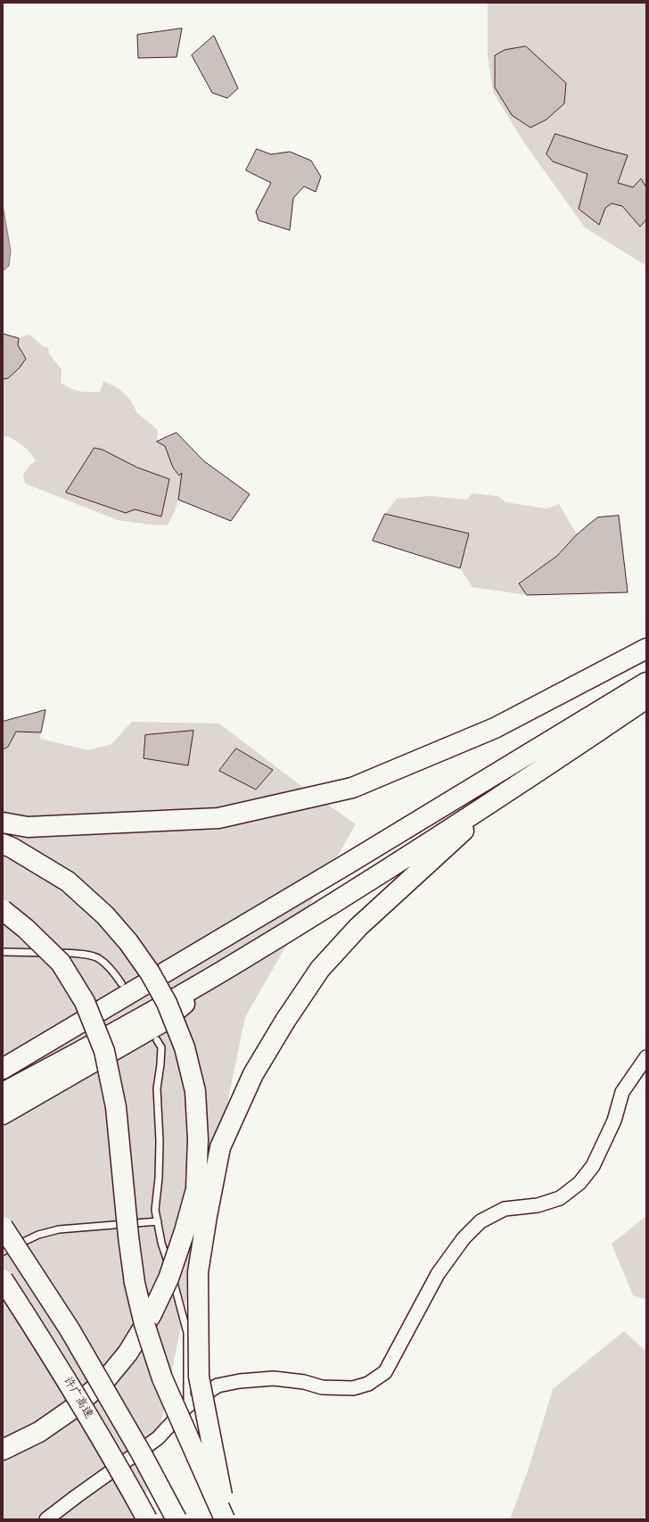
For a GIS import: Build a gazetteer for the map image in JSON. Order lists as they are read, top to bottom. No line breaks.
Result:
{"streets":{"highway":["许广高速"]}}
